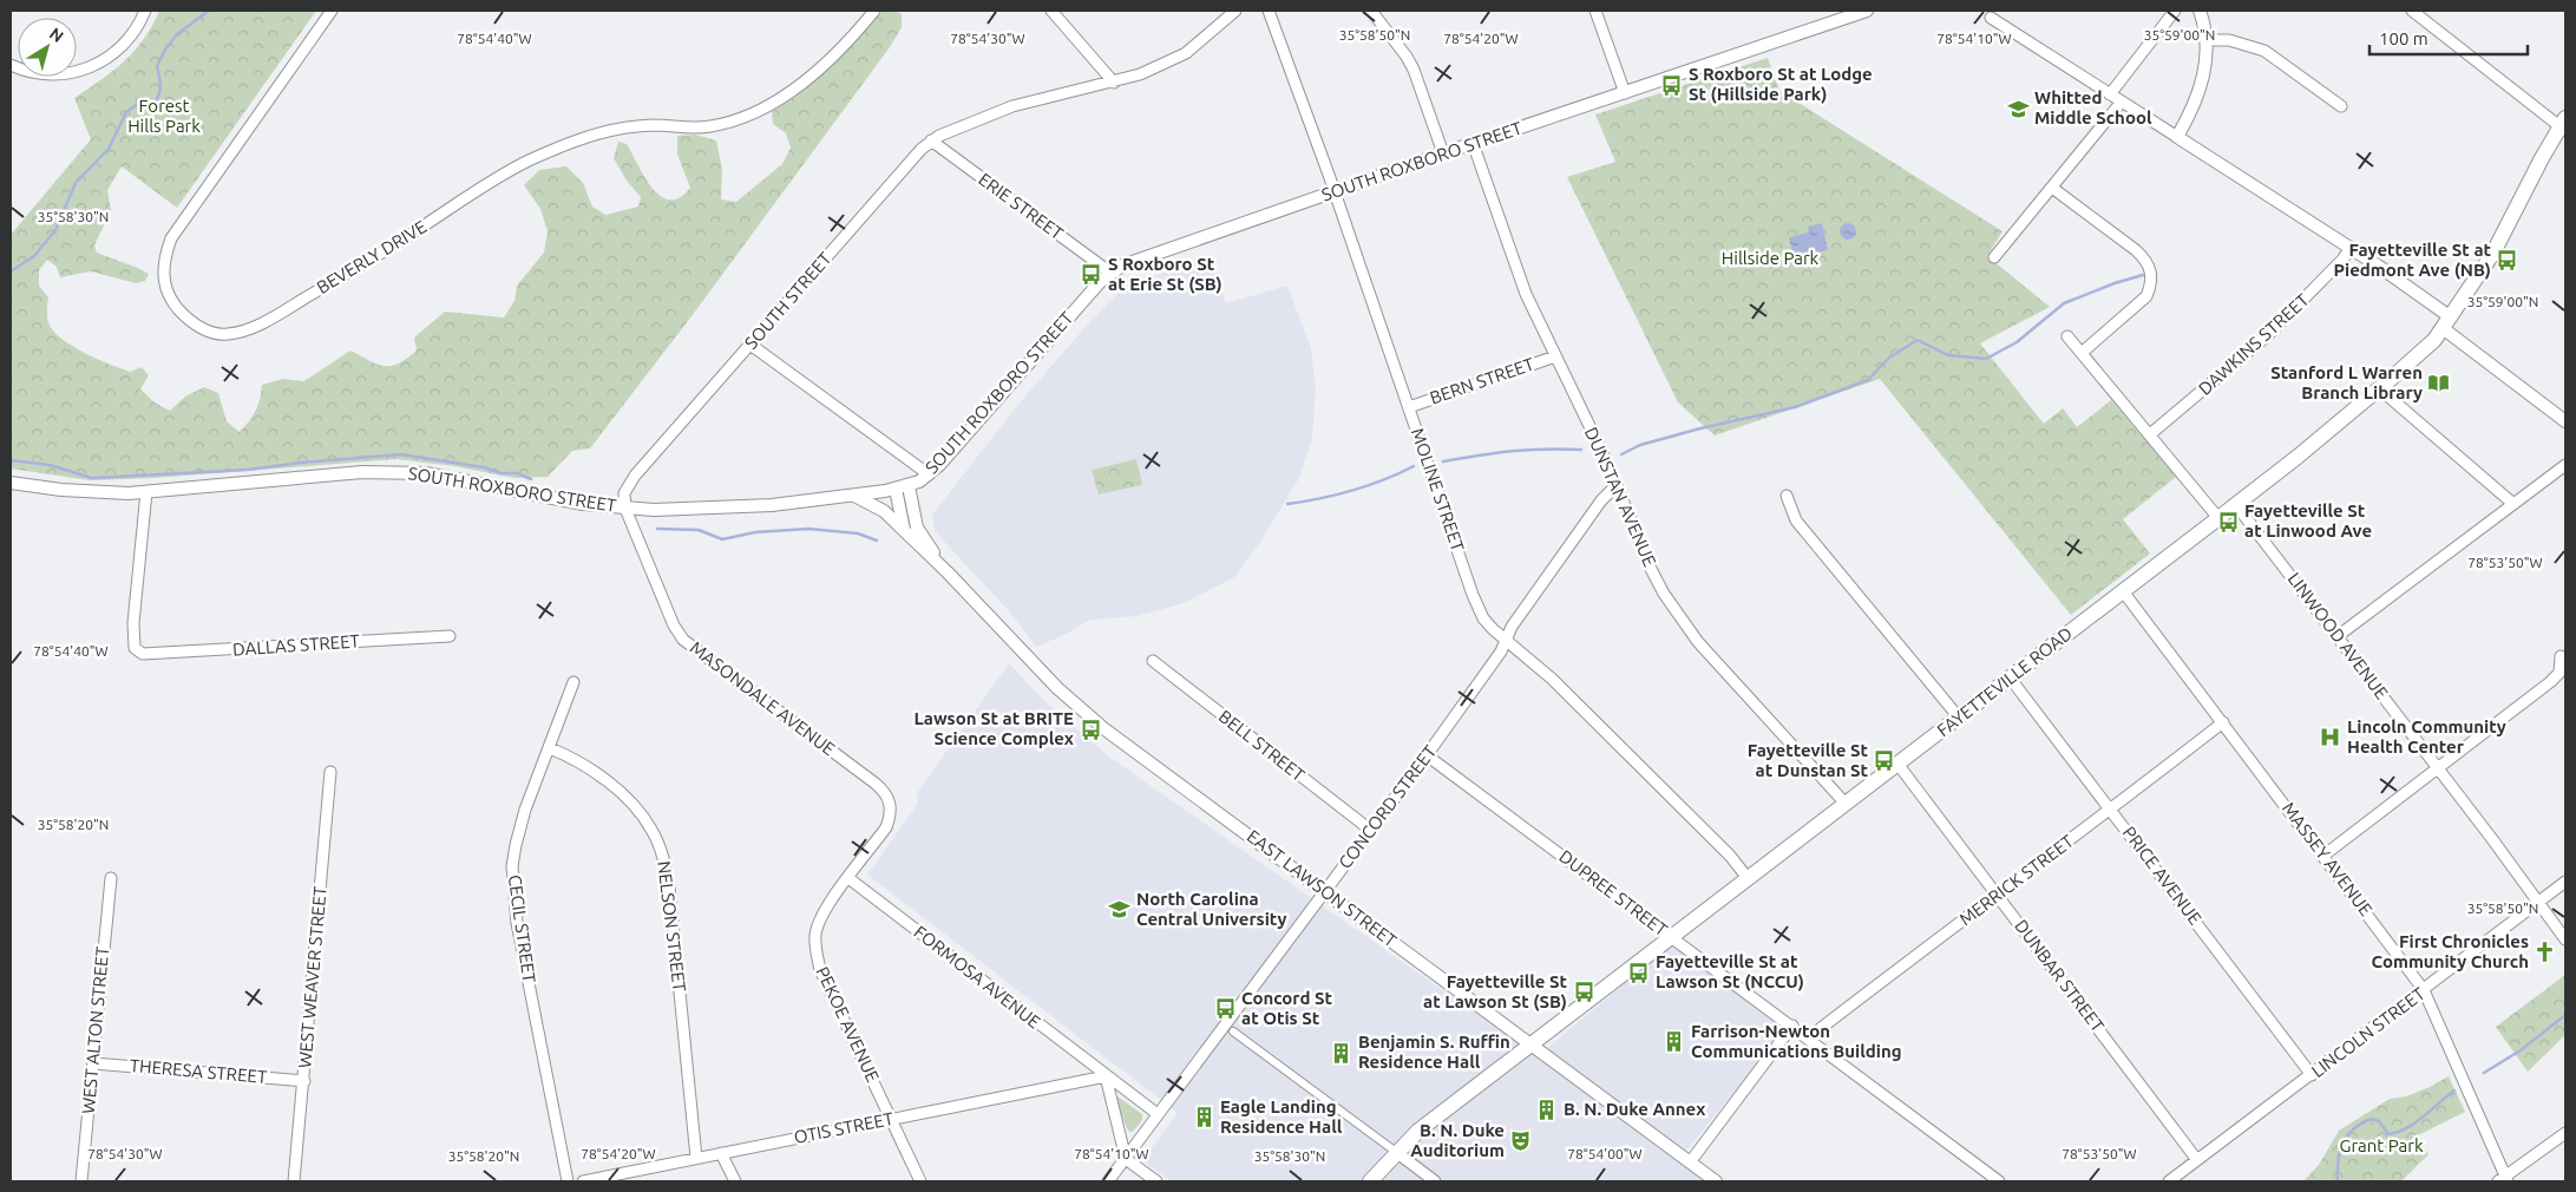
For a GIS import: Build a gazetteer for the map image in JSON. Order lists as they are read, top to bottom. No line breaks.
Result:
{"streets":{"main road":["FAYETTEVILLE ROAD"],"street":["SOUTH ROXBORO STREET","ERIE STREET","BEVERLY DRIVE","SOUTH STREET","DAWKINS STREET","BERN STREET","MOLINE STREET","DUNSTAN AVENUE","LINWOOD AVENUE","DALLAS STREET","MASONDALE AVENUE","BELL STREET","CONCORD STREET","MASSEY AVENUE","PRICE AVENUE","MERRICK STREET","EAST LAWSON STREET","DUPREE STREET","NELSON STREET","CECIL STREET","DUNBAR STREET","WEST WEAVER STREET","FORMOSA AVENUE","PEKOE AVENUE","WEST ALTON STREET","LINCOLN STREET","THERESA STREET","OTIS STREET"]},"crossings":[["SOUTH ROXBORO STREET","ERIE STREET"],["SOUTH ROXBORO STREET","SOUTH STREET"],["SOUTH ROXBORO STREET","MOLINE STREET"],["SOUTH ROXBORO STREET","DUNSTAN AVENUE"],["SOUTH ROXBORO STREET","DALLAS STREET"],["SOUTH ROXBORO STREET","MASONDALE AVENUE"],["SOUTH ROXBORO STREET","EAST LAWSON STREET"],["ERIE STREET","SOUTH STREET"],["SOUTH STREET","MASONDALE AVENUE"],["BERN STREET","MOLINE STREET"],["BERN STREET","DUNSTAN AVENUE"],["MOLINE STREET","FAYETTEVILLE ROAD"],["MOLINE STREET","CONCORD STREET"],["DUNSTAN AVENUE","FAYETTEVILLE ROAD"],["DUNSTAN AVENUE","CONCORD STREET"],["LINWOOD AVENUE","FAYETTEVILLE ROAD"],["LINWOOD AVENUE","LINCOLN STREET"],["FAYETTEVILLE ROAD","MASSEY AVENUE"],["FAYETTEVILLE ROAD","PRICE AVENUE"],["FAYETTEVILLE ROAD","EAST LAWSON STREET"],["FAYETTEVILLE ROAD","DUPREE STREET"],["FAYETTEVILLE ROAD","DUNBAR STREET"],["MASONDALE AVENUE","PEKOE AVENUE"],["BELL STREET","CONCORD STREET"],["CONCORD STREET","EAST LAWSON STREET"],["CONCORD STREET","DUPREE STREET"],["CONCORD STREET","FORMOSA AVENUE"],["MASSEY AVENUE","MERRICK STREET"],["MASSEY AVENUE","LINCOLN STREET"],["PRICE AVENUE","MERRICK STREET"],["PRICE AVENUE","LINCOLN STREET"],["MERRICK STREET","DUPREE STREET"],["MERRICK STREET","DUNBAR STREET"],["NELSON STREET","CECIL STREET"],["NELSON STREET","OTIS STREET"],["DUNBAR STREET","LINCOLN STREET"],["WEST WEAVER STREET","THERESA STREET"],["FORMOSA AVENUE","PEKOE AVENUE"],["FORMOSA AVENUE","OTIS STREET"],["PEKOE AVENUE","OTIS STREET"],["WEST ALTON STREET","THERESA STREET"]],"parks":["Forest Hills Park","Hillside Park","Grant Park"],"places":{"bus stop":["S Roxboro St at Lodge St (Hillside Park)","Fayetteville St at Piedmont Ave (NB)","S Roxboro St at Erie St (SB)","Fayetteville St at Linwood Ave","Lawson St at BRITE Science Complex","Fayetteville St at Dunstan St","Fayetteville St at Lawson St (NCCU)","Fayetteville St at Lawson St (SB)","Concord St at Otis St"],"school or university":["Whitted Middle School","North Carolina Central University"],"library":["Stanford L Warren Branch Library"],"hospital":["Lincoln Community Health Center"],"church":["First Chronicles Community Church"],"building":["Farrison-Newton Communications Building","Benjamin S. Ruffin Residence Hall","B. N. Duke Annex","Eagle Landing Residence Hall"],"theatre":["B. N. Duke Auditorium"]},"scale_bar":"100 m","north":"top right","coordinates":["35°58'50\"N","35°59'00\"N","78°54'40\"W","78°54'30\"W","78°54'20\"W","78°54'10\"W","35°58'30\"N","78°53'50\"W","35°58'20\"N","78°54'00\"W"]}
